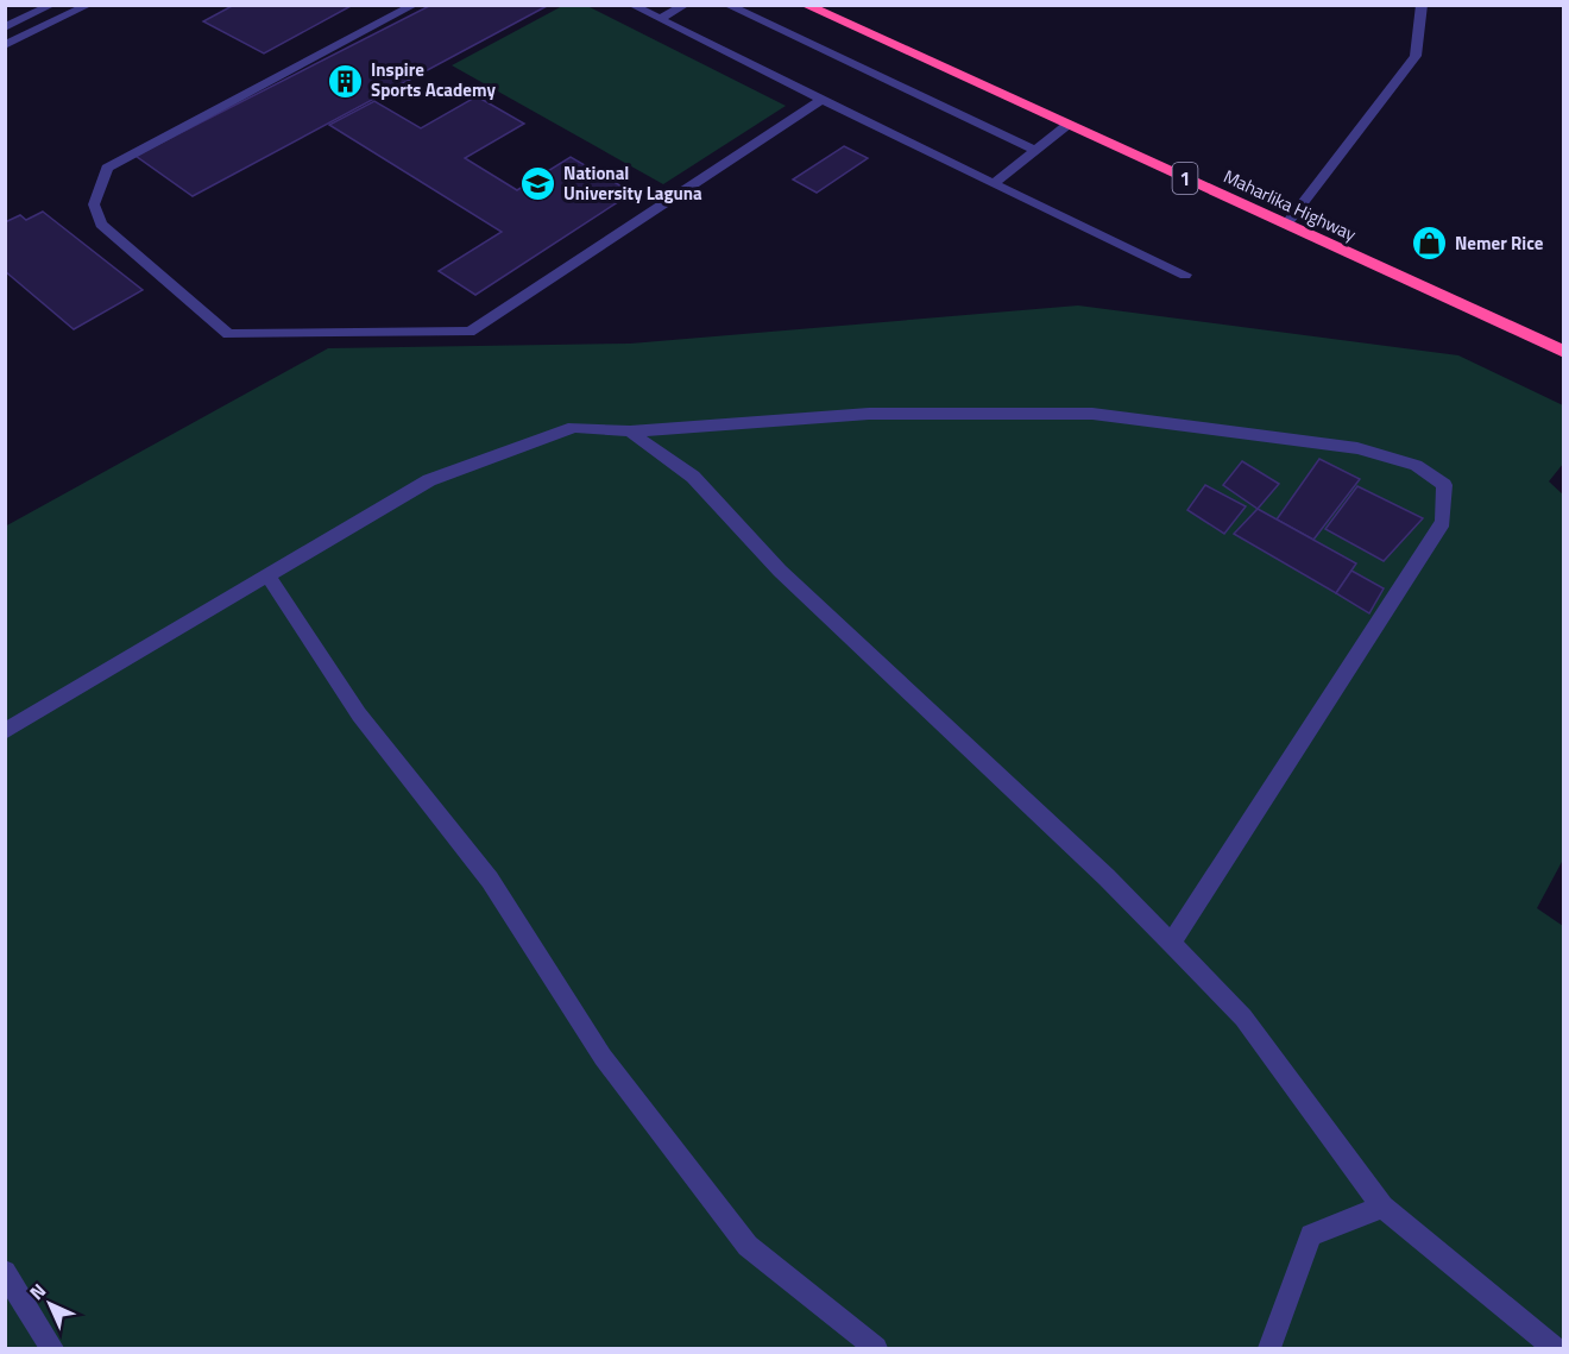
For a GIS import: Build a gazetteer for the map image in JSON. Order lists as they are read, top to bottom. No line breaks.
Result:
{"streets":{"highway":["1","Maharlika Highway"]},"places":{"building":["Inspire Sports Academy"],"school or university":["National University Laguna"],"shop":["Nemer Rice"]},"north":"top left"}
